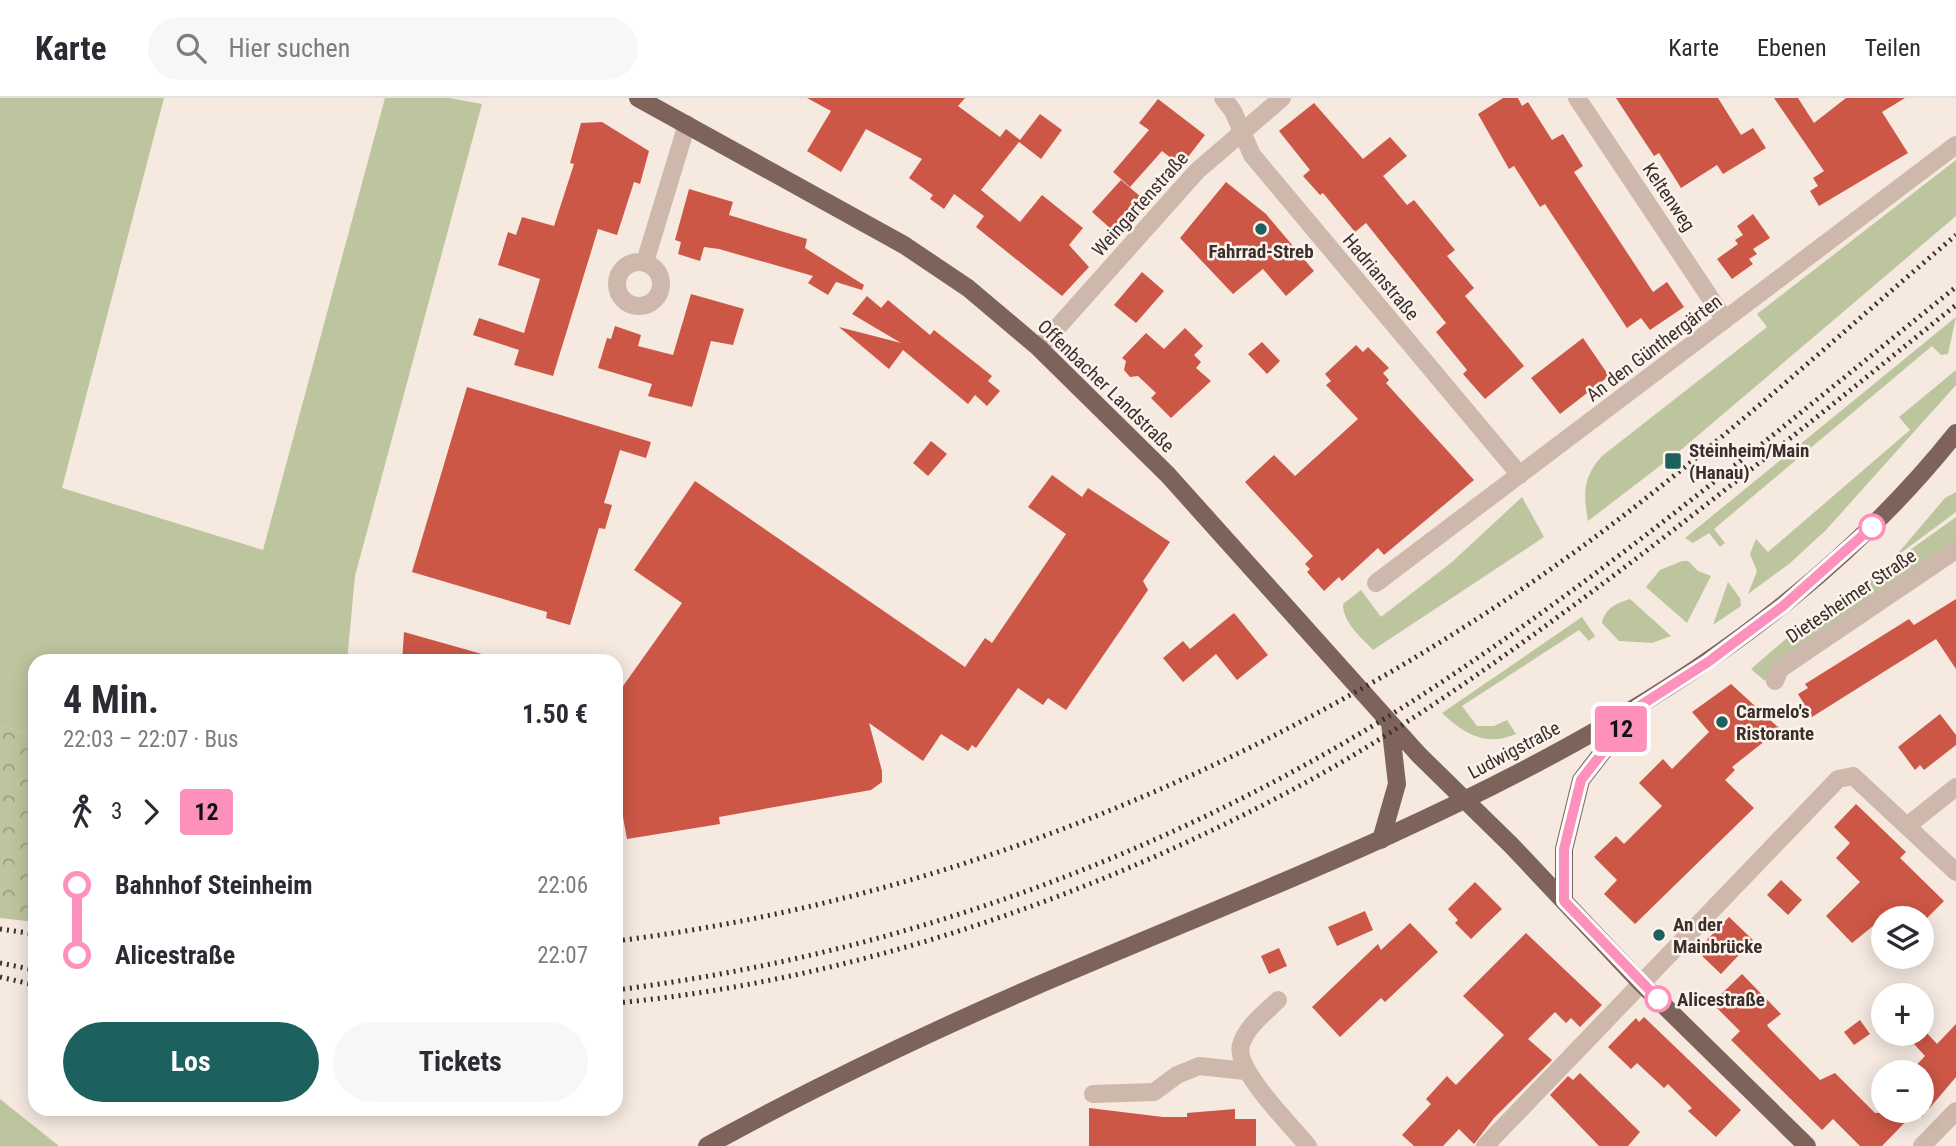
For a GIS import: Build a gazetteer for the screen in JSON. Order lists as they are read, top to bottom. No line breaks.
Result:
{"streets":{"main road":["Offenbacher Landstraße","Ludwigstraße"],"street":["Keltenweg","Weingartenstraße","Hadrianstraße","An den Günthergärten","Dietesheimer Straße"]},"crossings":[["Keltenweg","An den Günthergärten"],["Weingartenstraße","Hadrianstraße"],["Weingartenstraße","Offenbacher Landstraße"],["Hadrianstraße","An den Günthergärten"],["Offenbacher Landstraße","Ludwigstraße"]],"places":{"other":["Fahrrad-Streb","Carmelo's Ristorante","An der Mainbrücke","Alicestraße"],"transit":["Steinheim/Main (Hanau)"]},"lines":["bus line 12"],"page":{"header":"Karte","search":"Hier suchen","nav":["Karte","Ebenen","Teilen"],"on_map":"12","heading":["4 Min.","22:03 – 22:07 · Bus","1.50 €"],"legs":["3","12"],"list":[{"name":"Bahnhof Steinheim","value":"22:06"},{"name":"Alicestraße","value":"22:07"}],"map_buttons":["+","−"],"buttons":["Los","Tickets"]}}
